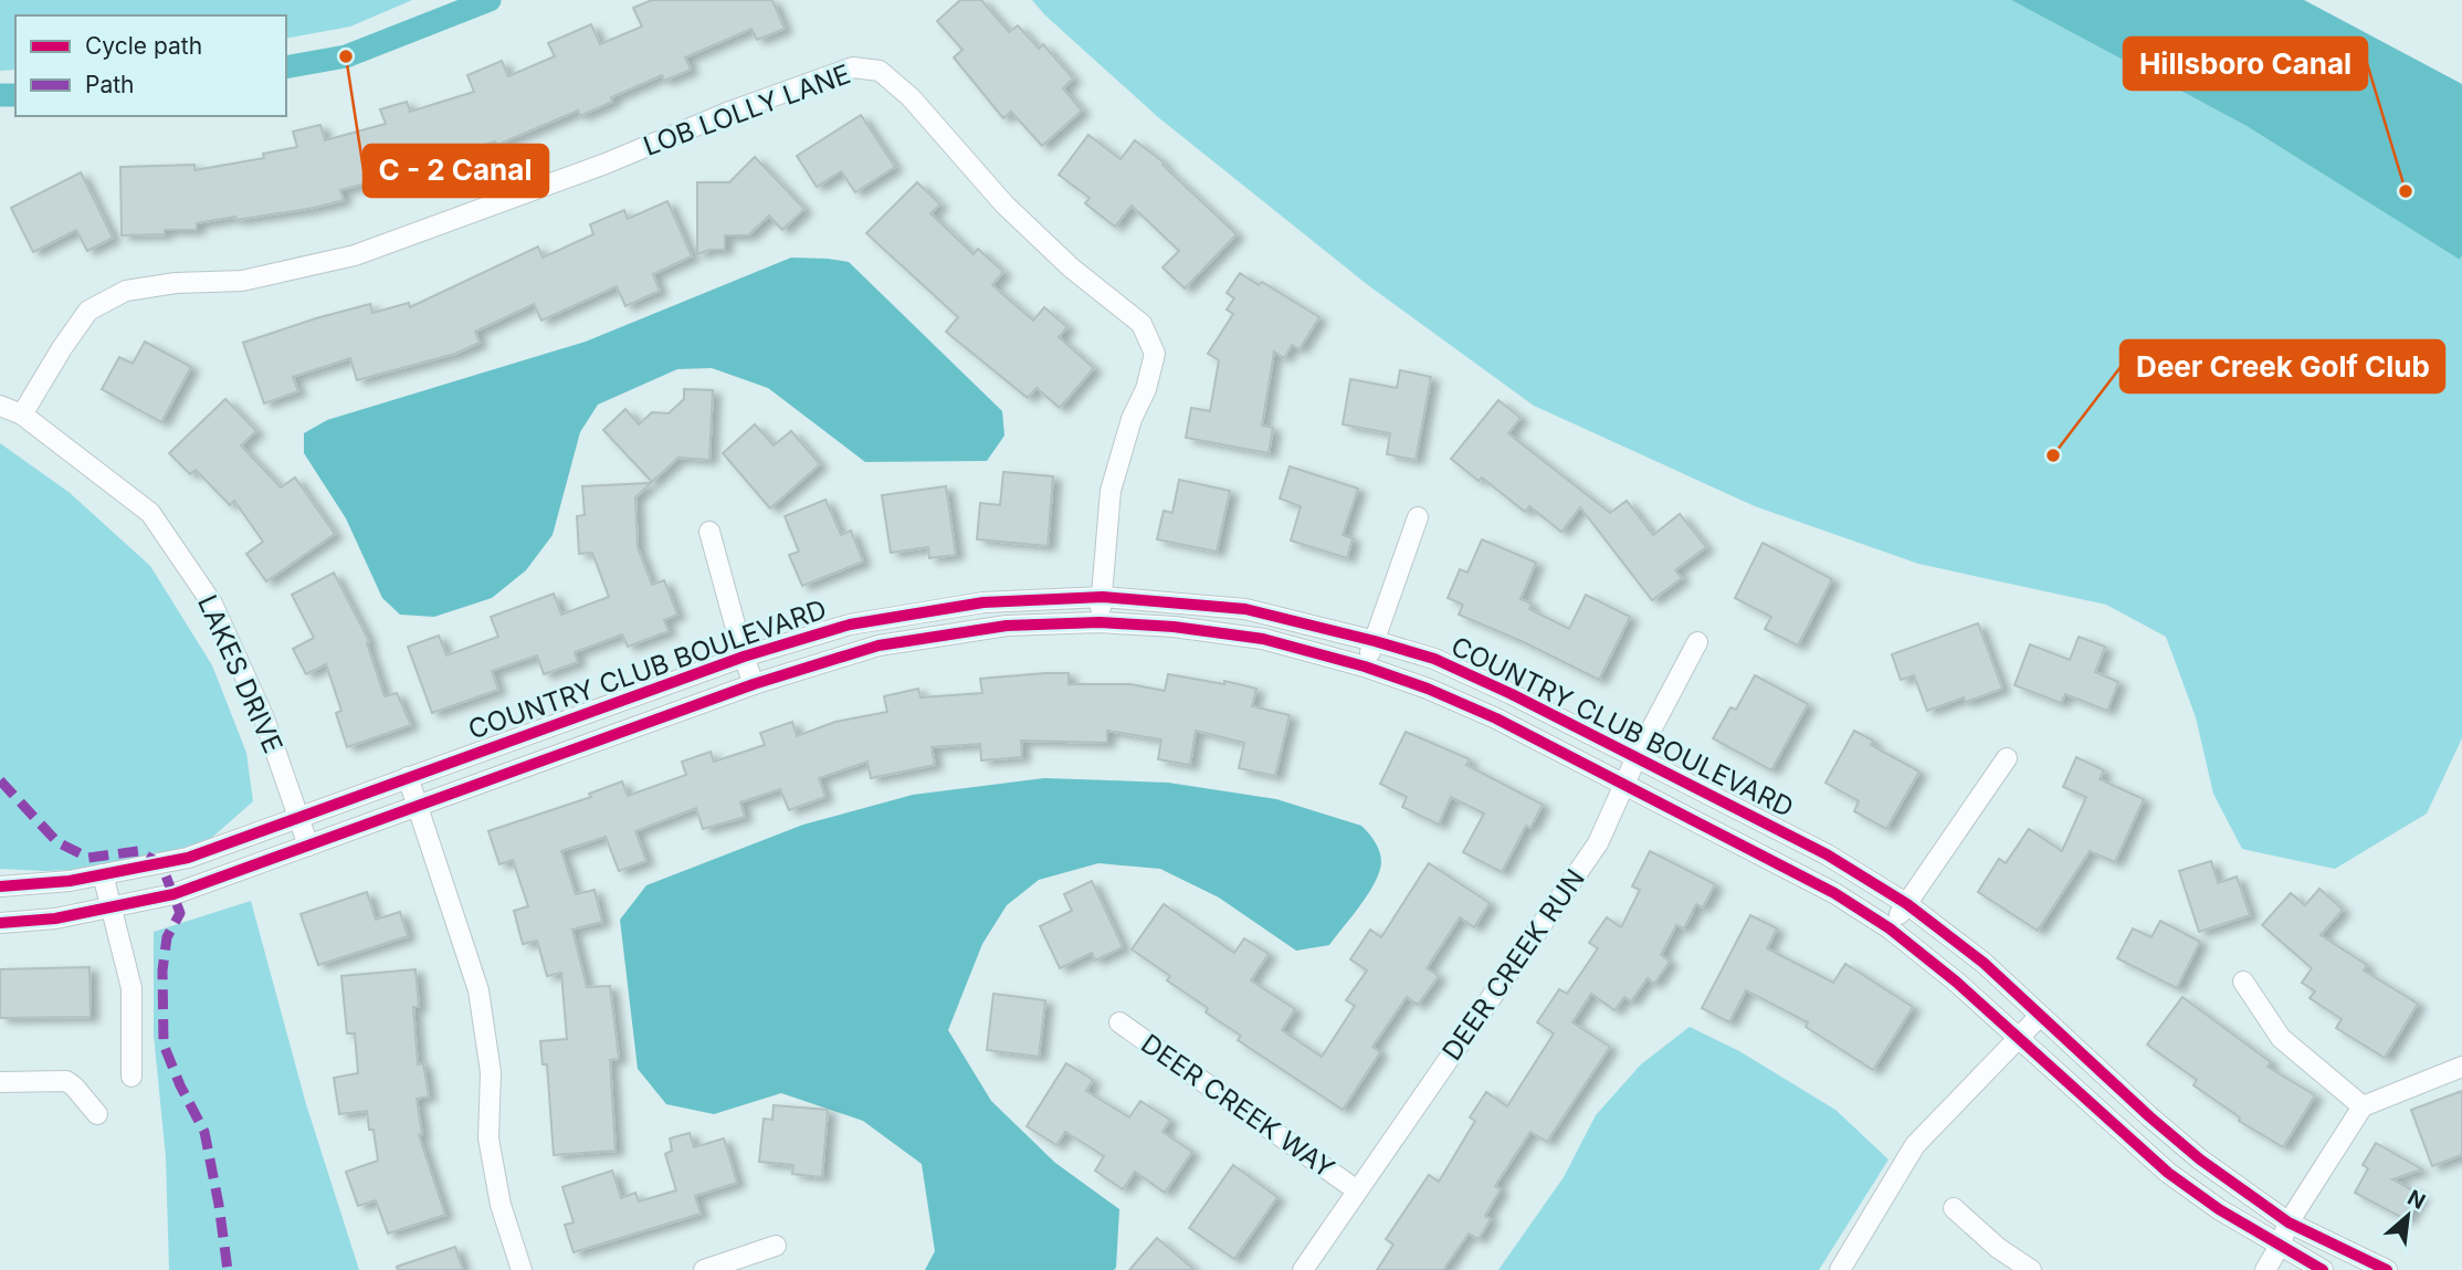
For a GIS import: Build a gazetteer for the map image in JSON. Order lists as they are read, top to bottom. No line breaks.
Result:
{"streets":{"street":["LOB LOLLY LANE","COUNTRY CLUB BOULEVARD","LAKES DRIVE","DEER CREEK RUN","DEER CREEK WAY"]},"crossings":[["LOB LOLLY LANE","COUNTRY CLUB BOULEVARD"],["LOB LOLLY LANE","LAKES DRIVE"],["COUNTRY CLUB BOULEVARD","LAKES DRIVE"],["COUNTRY CLUB BOULEVARD","DEER CREEK RUN"],["DEER CREEK RUN","DEER CREEK WAY"]],"places":["C - 2 Canal","Hillsboro Canal","Deer Creek Golf Club"],"legend":["Cycle path","Path"],"north":"top right"}
